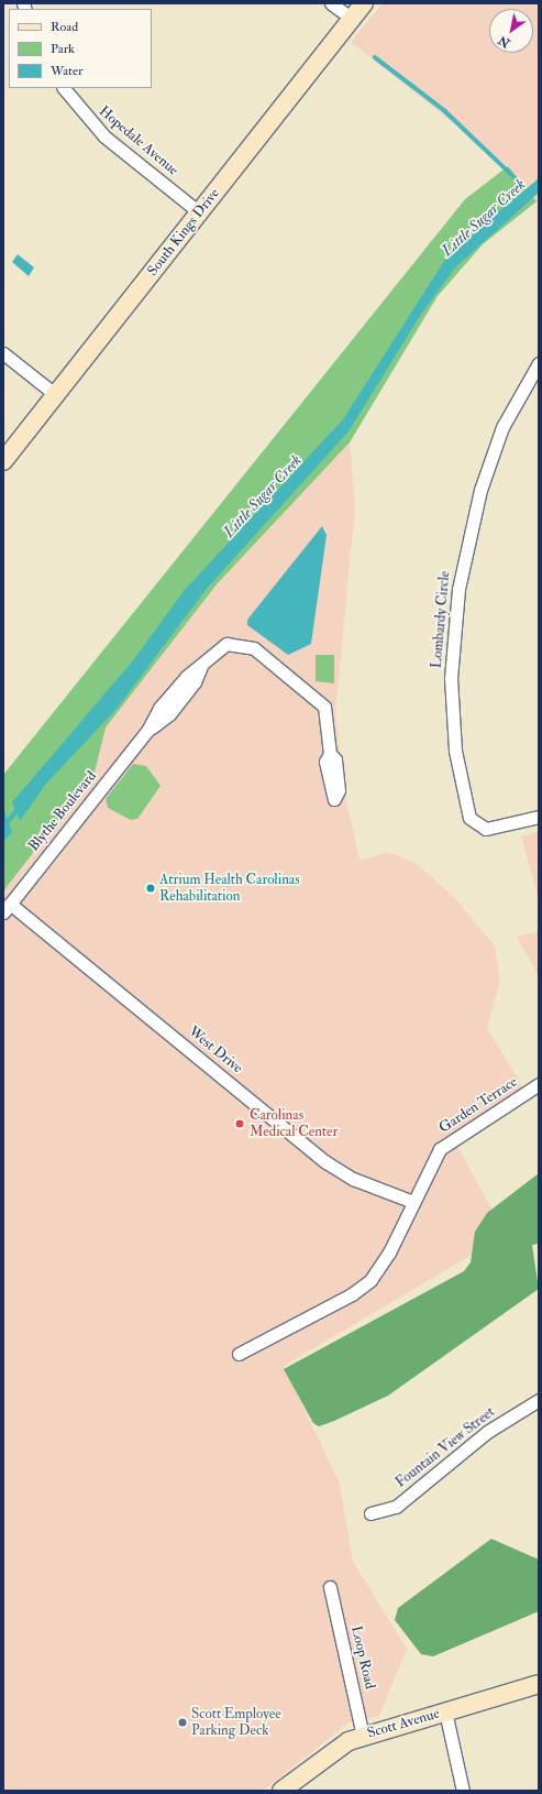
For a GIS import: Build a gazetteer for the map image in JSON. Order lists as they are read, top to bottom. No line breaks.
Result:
{"streets":{"street":["Hopedale Avenue","South Kings Drive","Lombardy Circle","Blythe Boulevard","West Drive","Garden Terrace","Fountain View Street","Loop Road","Scott Avenue"]},"crossings":[["Hopedale Avenue","South Kings Drive"],["Blythe Boulevard","West Drive"],["West Drive","Garden Terrace"],["Loop Road","Scott Avenue"]],"water":["Little Sugar Creek"],"places":["Atrium Health Carolinas Rehabilitation","Carolinas Medical Center","Scott Employee Parking Deck"],"legend":["Road","Park","Water"],"north":"bottom left"}
